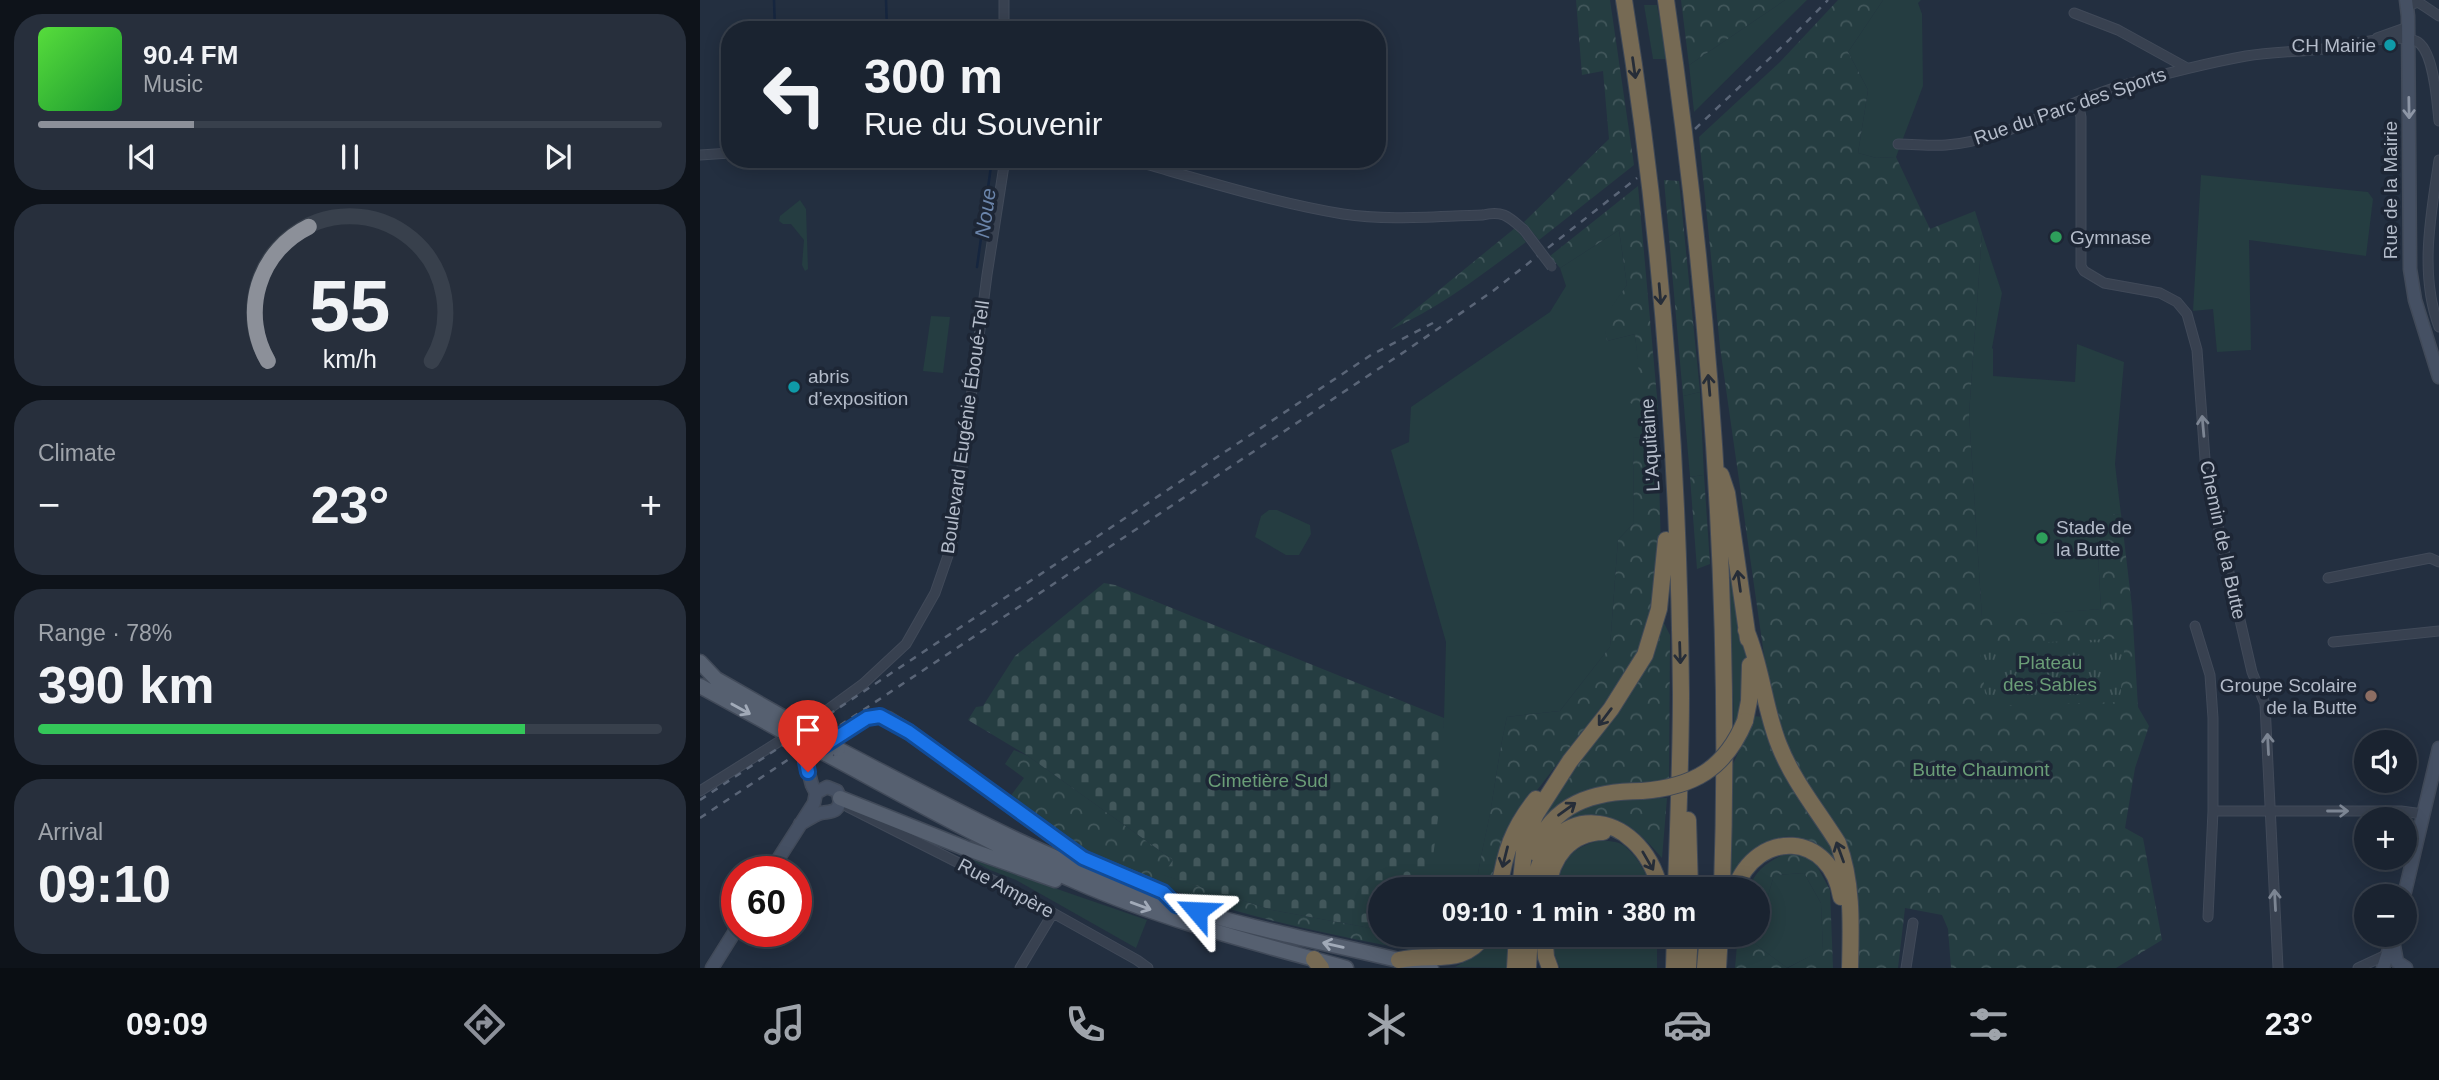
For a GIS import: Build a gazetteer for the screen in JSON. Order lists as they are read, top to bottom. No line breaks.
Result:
{"streets":{"highway":["L'Aquitaine"],"main road":["Rue de la Mairie"],"street":["Rue du Parc des Sports","Boulevard Eugénie Éboué-Tell","Chemin de la Butte","Rue Ampère"]},"crossings":[["Rue du Parc des Sports","Rue de la Mairie"],["Rue du Parc des Sports","Chemin de la Butte"]],"one_way":["Rue de la Mairie","Chemin de la Butte"],"water":["Noue"],"parks":["Plateau des Sables","Butte Chaumont","Cimetière Sud"],"places":["CH Mairie","Gymnase","abris d’exposition","Stade de la Butte","Groupe Scolaire de la Butte"],"page":{"turn":["300 m","Rue du Souvenir"],"song":["90.4 FM","Music"],"tile":["Climate",["Range · 78%","390 km"],["Arrival","09:10"]],"heat":["−","23°","+"],"map_buttons":["+","−"],"limit":"60","trip":"09:10 · 1 min · 380 m","tabs":["09:09","23°"],"gauge":["55","km/h"]}}
